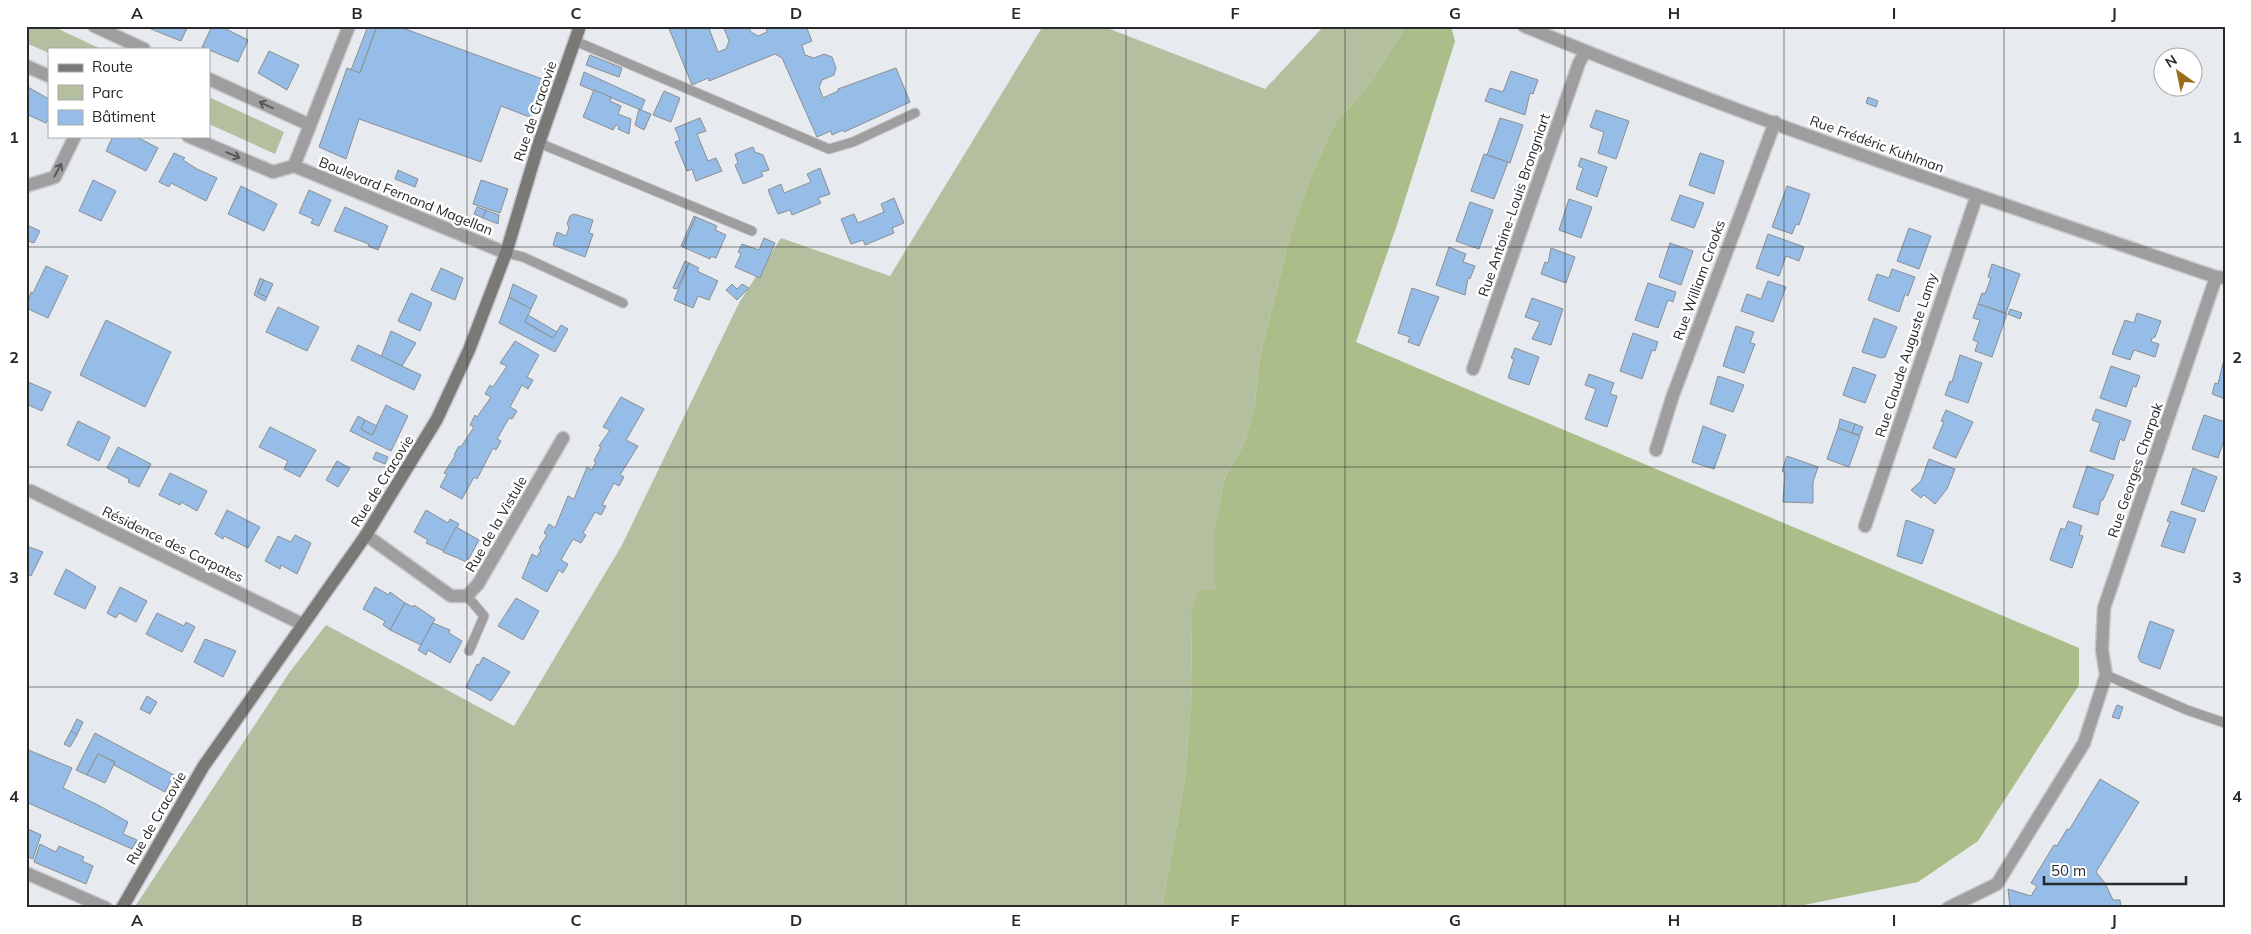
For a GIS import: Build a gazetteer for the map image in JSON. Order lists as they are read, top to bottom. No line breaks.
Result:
{"streets":{"street":["Rue de Cracovie","Rue Frédéric Kuhlman","Boulevard Fernand Magellan","Rue Antoine-Louis Brongniart","Rue William Crooks","Rue Claude Auguste Lamy","Rue Georges Charpak","Rue de la Vistule","Résidence des Carpates"]},"crossings":[["Rue de Cracovie","Boulevard Fernand Magellan"],["Rue de Cracovie","Résidence des Carpates"],["Rue Frédéric Kuhlman","Rue Antoine-Louis Brongniart"],["Rue Frédéric Kuhlman","Rue William Crooks"],["Rue Frédéric Kuhlman","Rue Claude Auguste Lamy"],["Rue Frédéric Kuhlman","Rue Georges Charpak"]],"legend":["Route","Parc","Bâtiment"],"scale_bar":"50 m","north":"top left","grid":{"columns":["A","B","C","D","E","F","G","H","I","J"],"rows":["1","2","3","4"]}}
